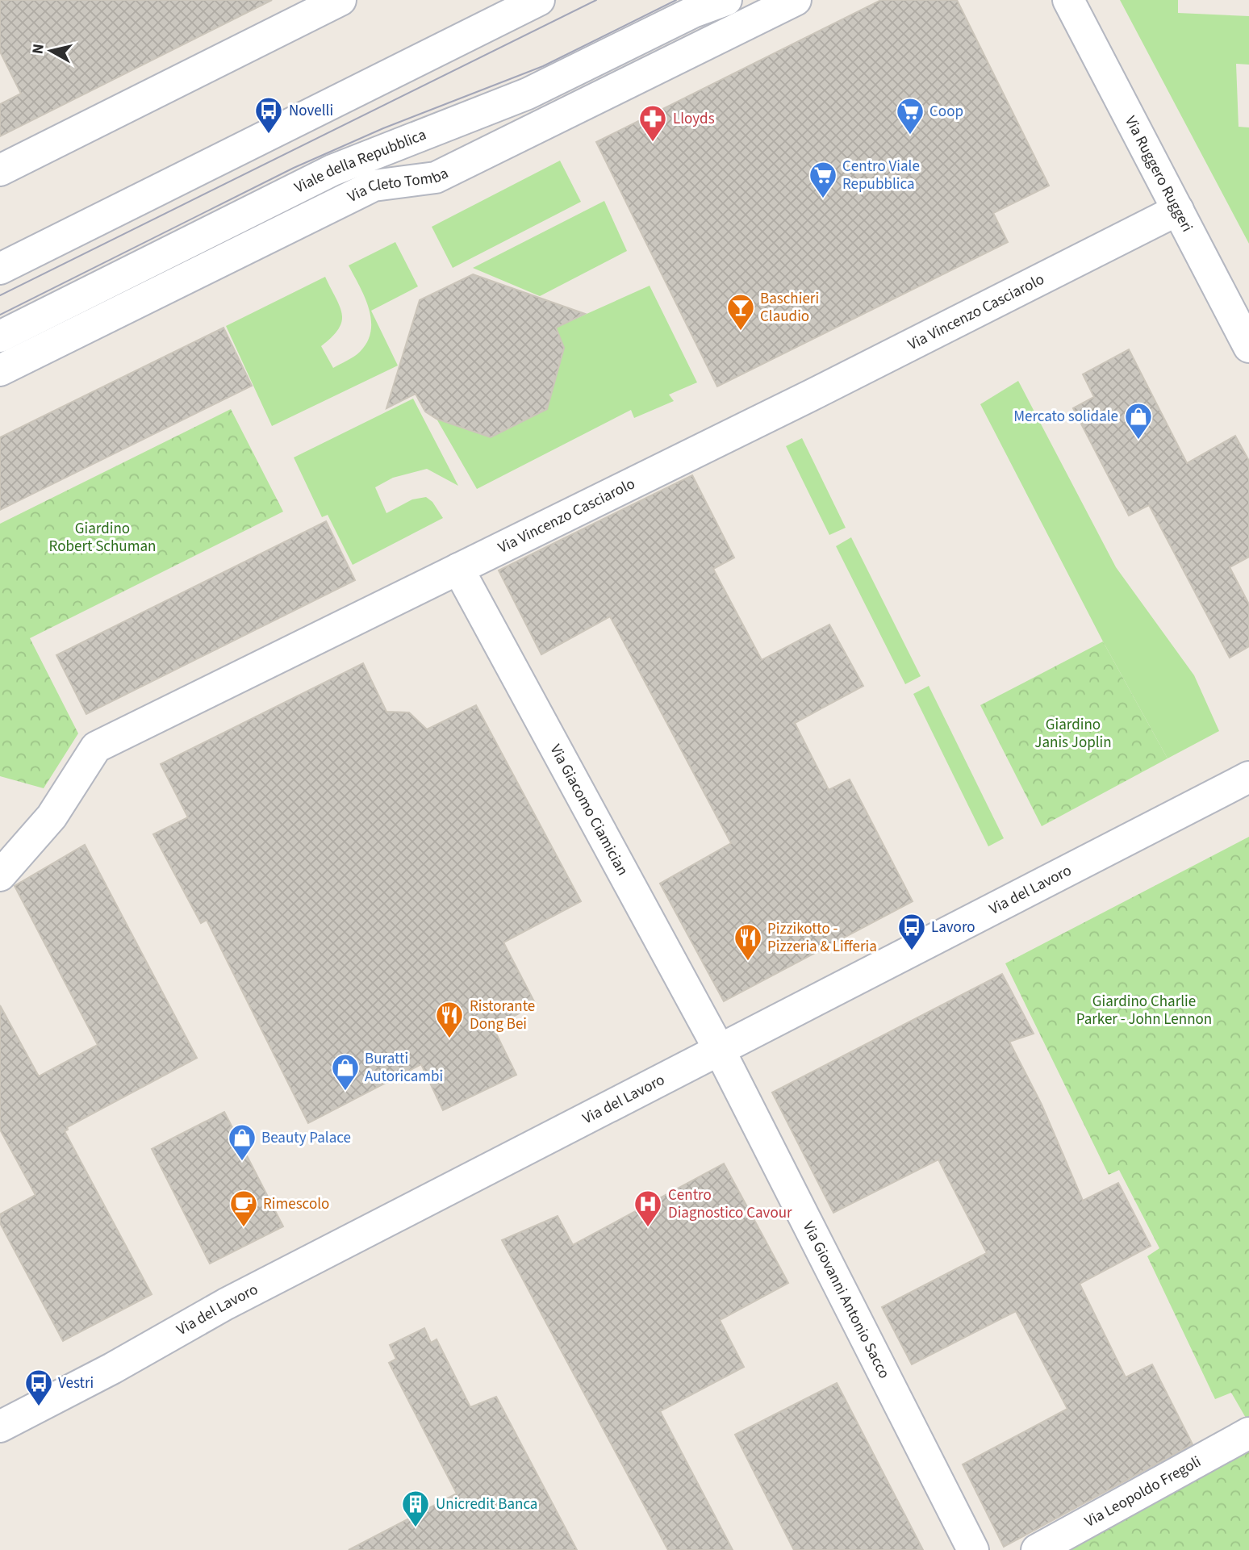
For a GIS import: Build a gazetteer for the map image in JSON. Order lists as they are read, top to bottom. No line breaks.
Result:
{"streets":{"street":["Viale della Repubblica","Via Ruggero Ruggeri","Via Cleto Tomba","Via Vincenzo Casciarolo","Via Giacomo Ciamician","Via del Lavoro","Via Giovanni Antonio Sacco","Via Leopoldo Fregoli"]},"crossings":[["Via Ruggero Ruggeri","Via Vincenzo Casciarolo"],["Via Vincenzo Casciarolo","Via Giacomo Ciamician"],["Via Giacomo Ciamician","Via del Lavoro"],["Via Giacomo Ciamician","Via Giovanni Antonio Sacco"],["Via del Lavoro","Via Giovanni Antonio Sacco"]],"parks":["Giardino Robert Schuman","Giardino Janis Joplin","Giardino Charlie Parker - John Lennon"],"places":{"bus stop":["Novelli","Lavoro","Vestri"],"supermarket":["Coop","Centro Viale Repubblica"],"pharmacy":["Lloyds"],"bar":["Baschieri Claudio"],"shop":["Mercato solidale","Buratti Autoricambi","Beauty Palace"],"restaurant":["Pizzikotto - Pizzeria & Lifferia","Ristorante Dong Bei"],"cafe":["Rimescolo"],"hospital":["Centro Diagnostico Cavour"],"building":["Unicredit Banca"]},"north":"left"}
